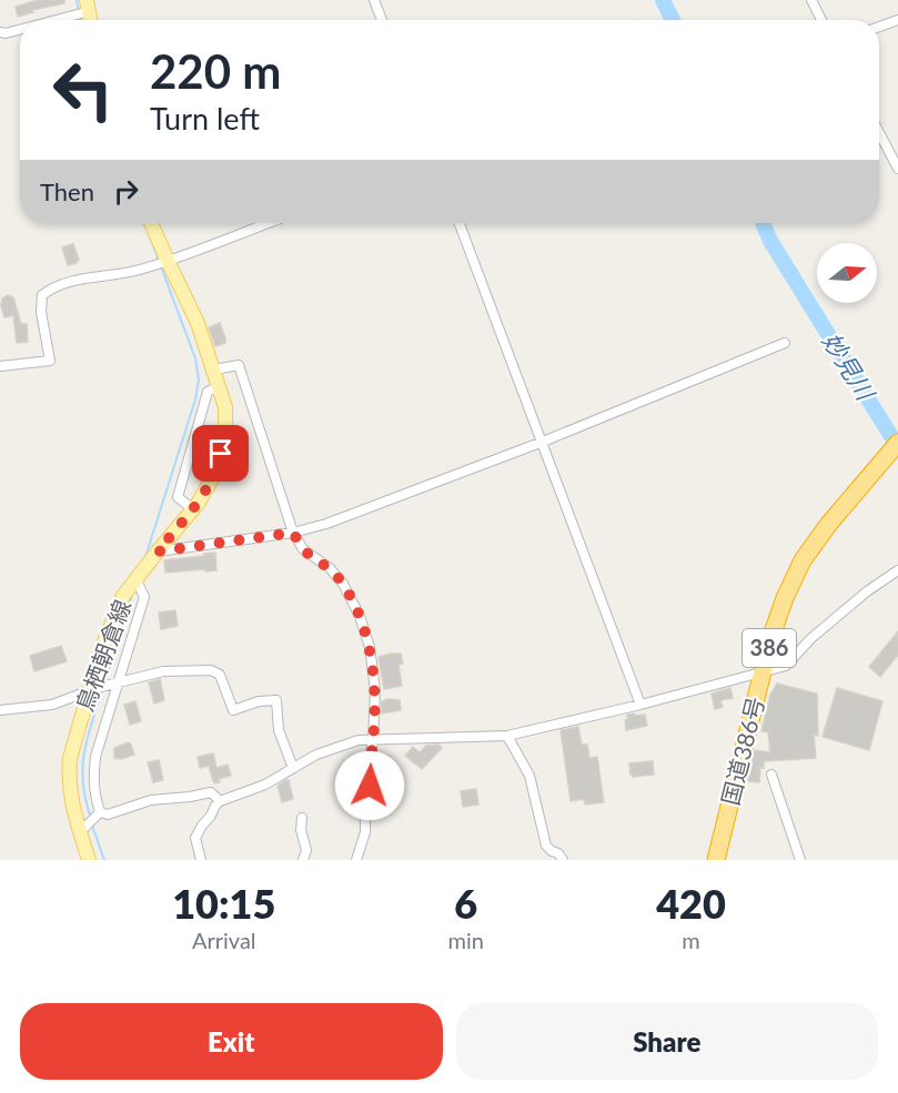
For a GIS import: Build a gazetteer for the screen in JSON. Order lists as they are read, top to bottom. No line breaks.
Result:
{"streets":{"highway":["386","国道386号"],"main road":["鳥栖朝倉線"]},"water":["妙見川"],"north":"right","page":{"turn":["220 m","Turn left"],"then":"Then","eta":["10:15","Arrival","6","min","420","m"],"buttons":["Exit","Share"]}}
